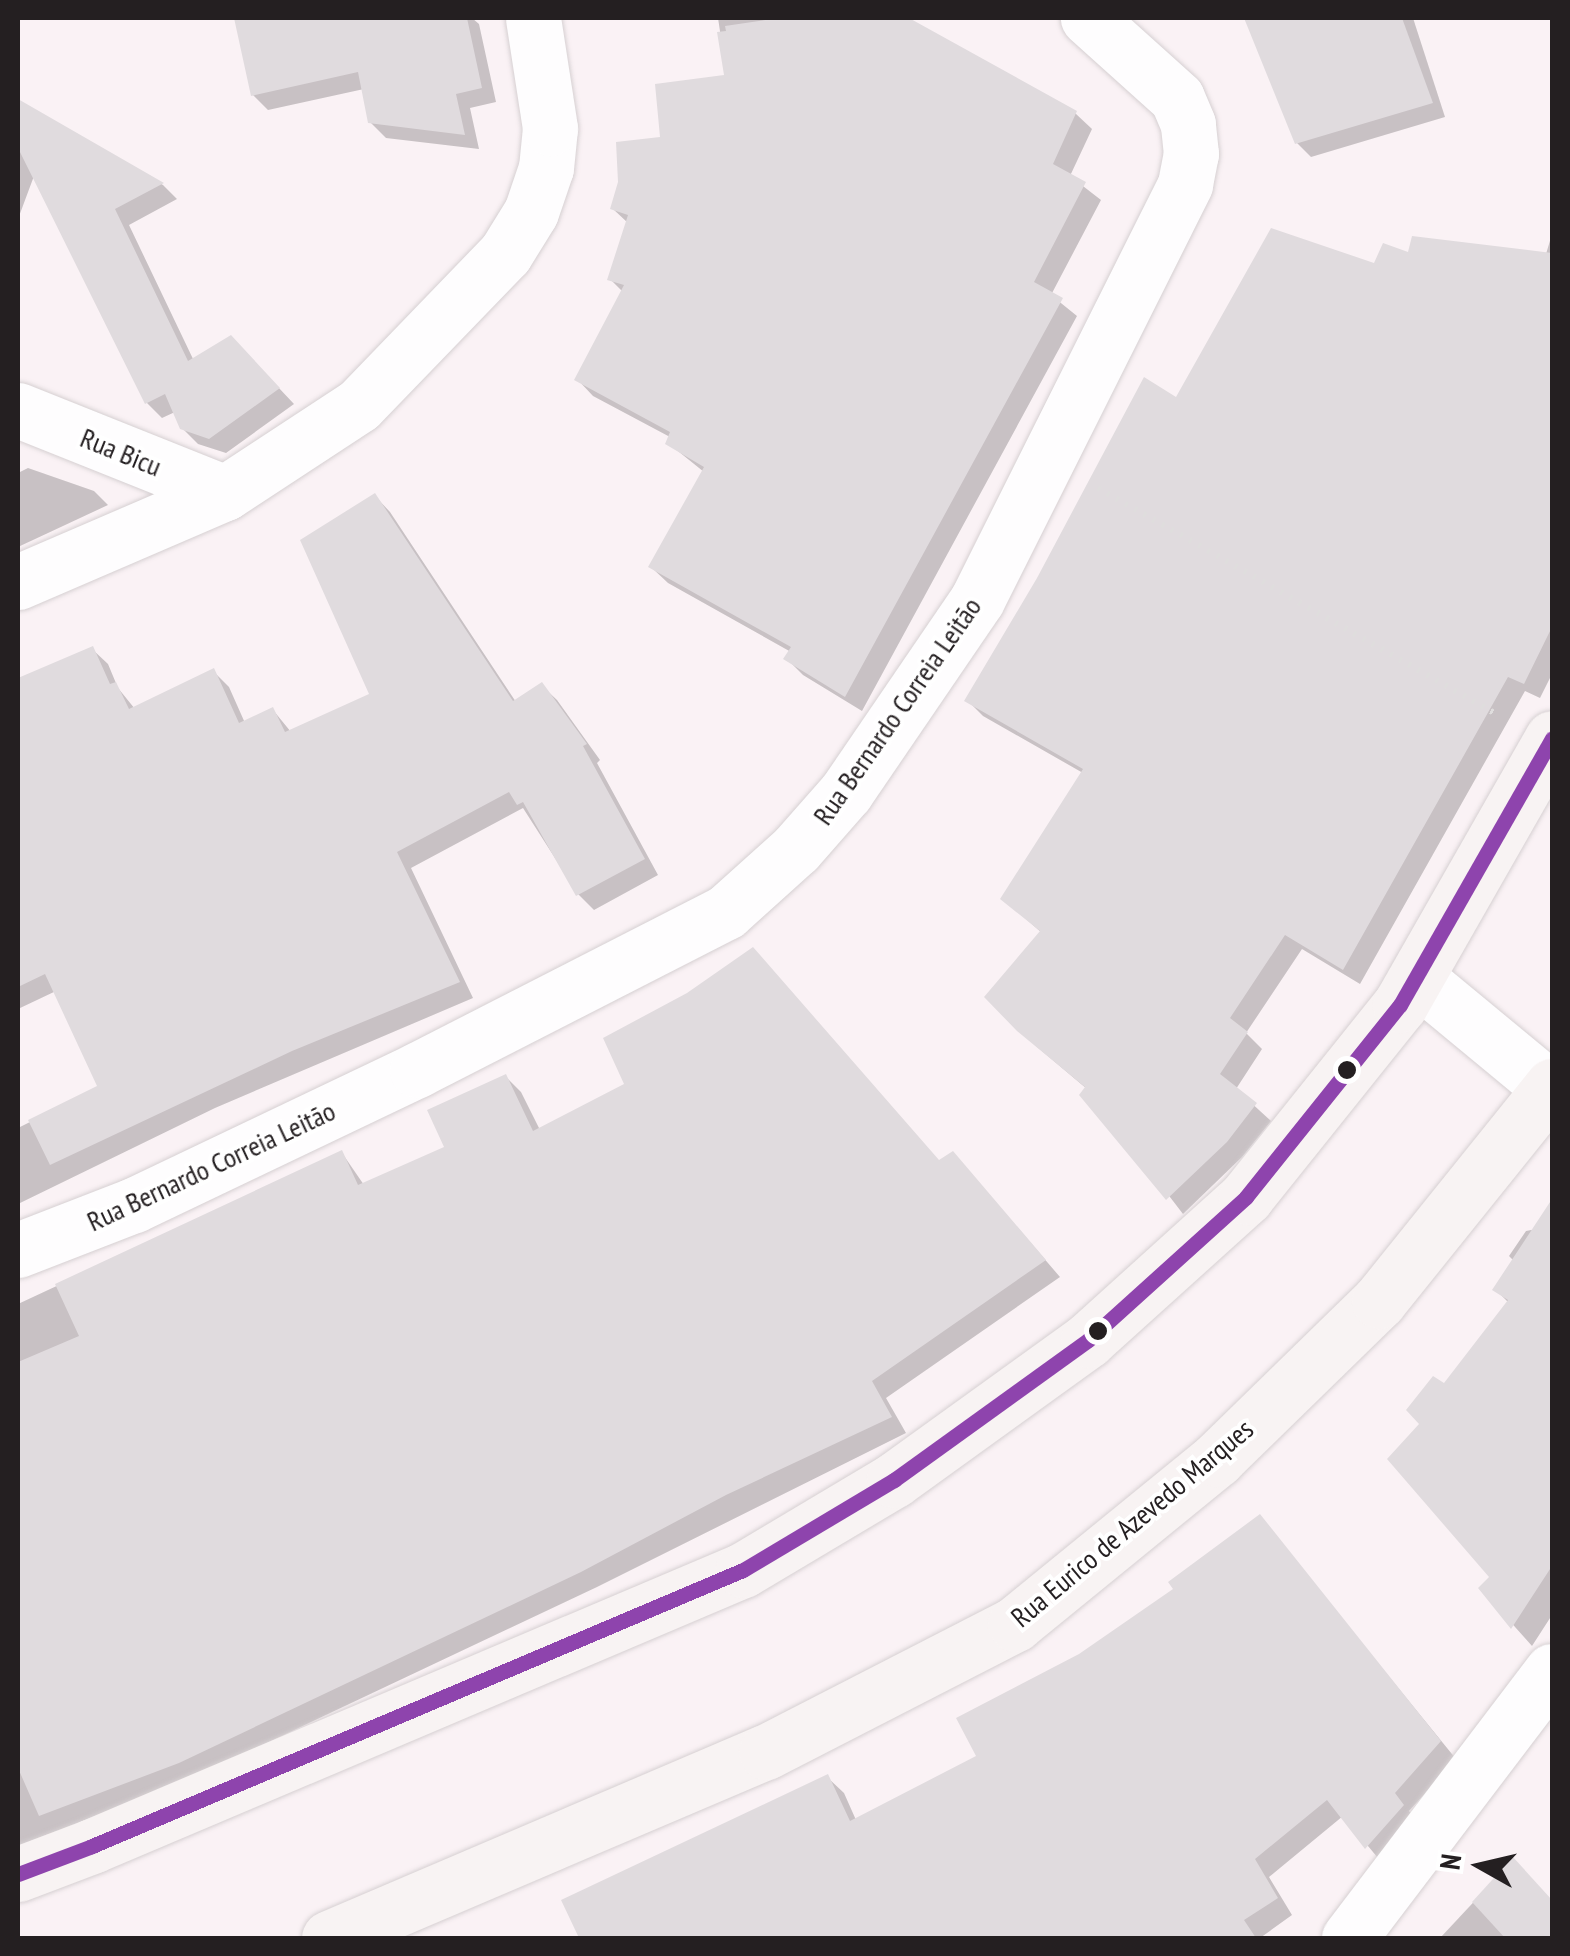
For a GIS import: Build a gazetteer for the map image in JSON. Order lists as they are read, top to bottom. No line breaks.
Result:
{"streets":{"street":["Rua Bicu","Rua Bernardo Correia Leitão","Rua Eurico de Azevedo Marques"]},"north":"left"}
